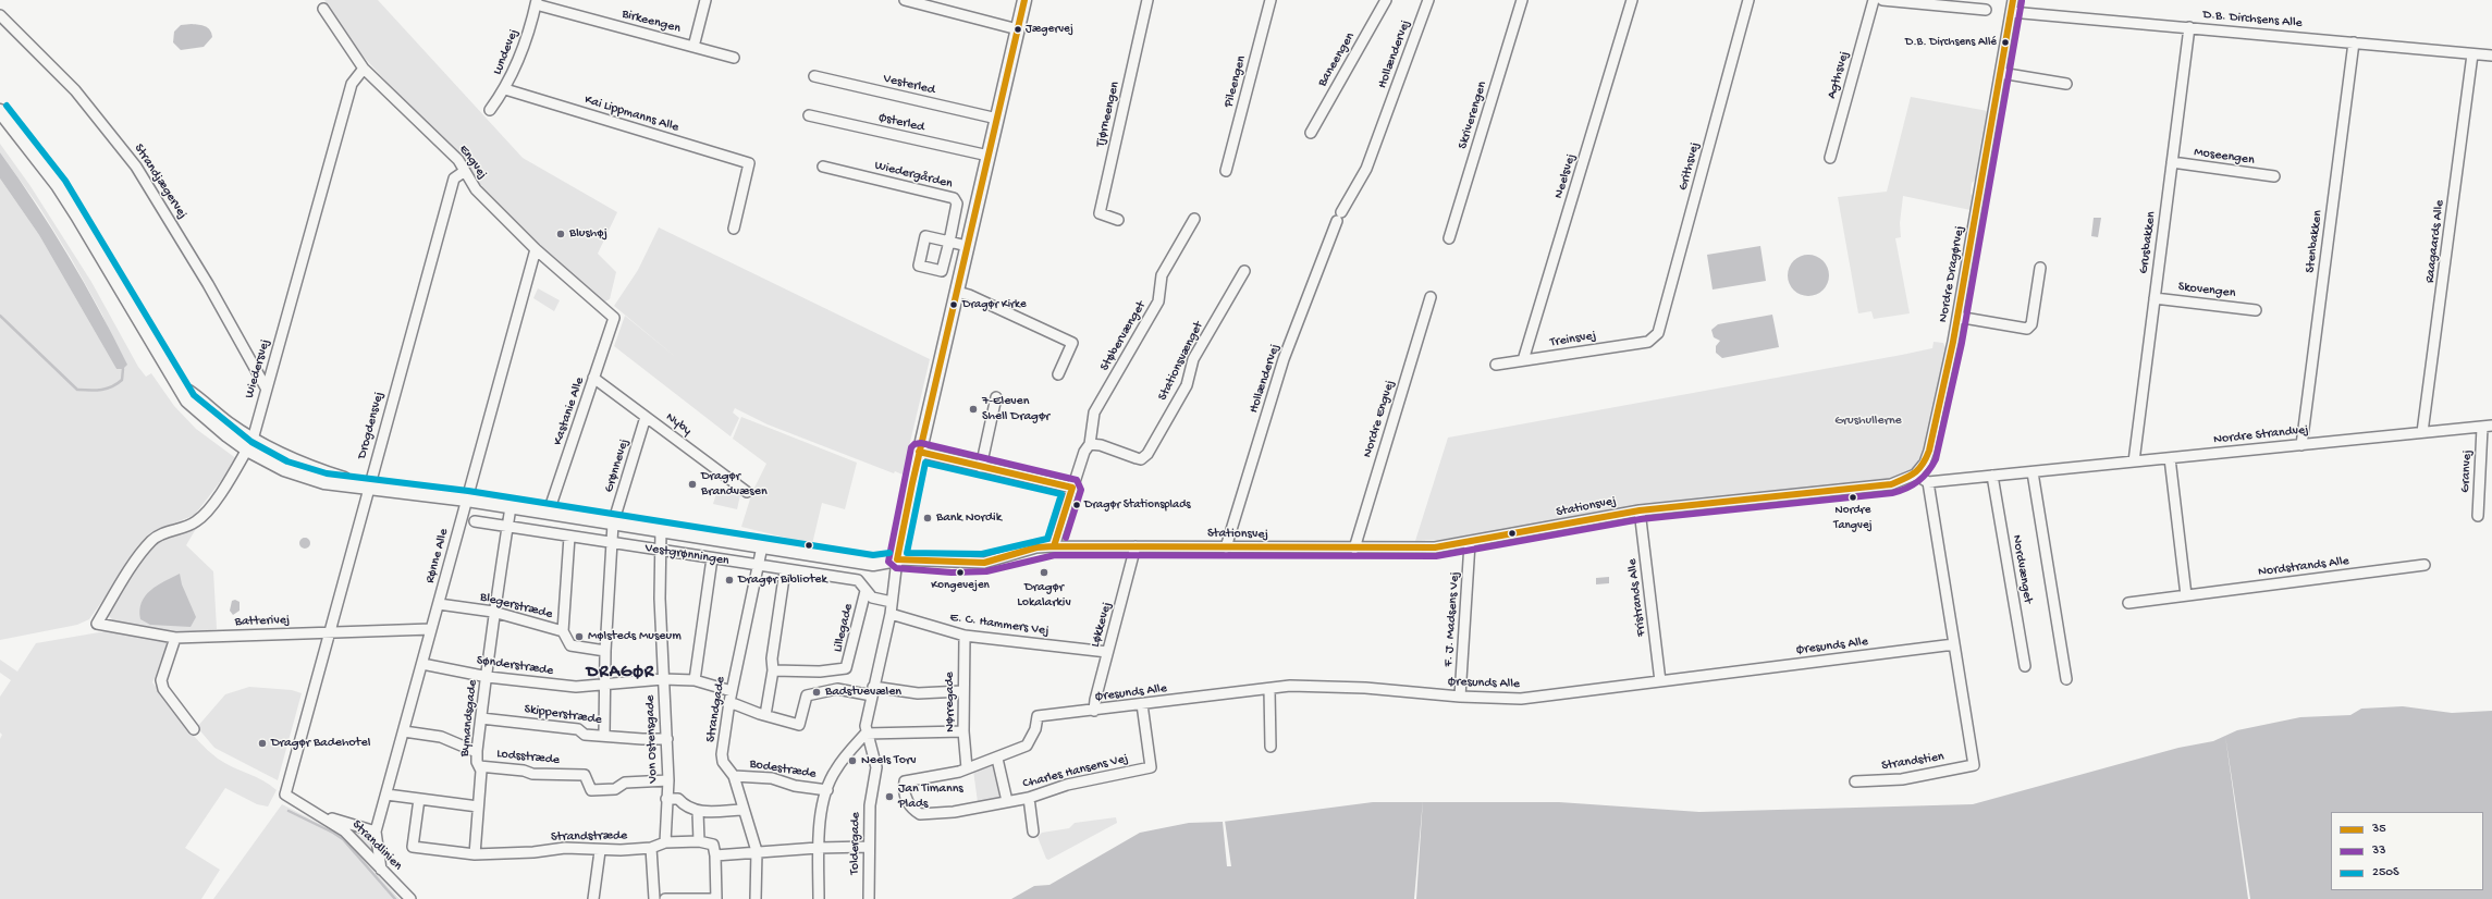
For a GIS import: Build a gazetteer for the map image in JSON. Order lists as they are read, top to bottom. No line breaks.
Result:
{"streets":{"street":["D.B. Dirchsens Alle","Birkeengen","Lundevej","Hollændervej","Baneengen","Agthsvej","Pileengen","Vesterled","Kai Lippmanns Alle","Tjørneengen","Skriverengen","Østerled","Moseengen","Engvej","Grithsvej","Wiedergården","Neelsvej","Strandjægervej","Stenbakken","Raagaards Alle","Grusbakken","Nordre Dragørvej","Skovengen","Støbervænget","Treinsvej","Stationsvænget","Wiedersvej","Kastanie Alle","Nordre Engvej","Nyby","Drogdensvej","Nordre Strandvej","Grønnevej","Granvej","Stationsvej","Vestgrønningen","Rønne Alle","Nordstrands Alle","Nordvænget","Fristrands Alle","Blegerstræde","F. J. Madsens Vej","Batterivej","E. C. Hammers Vej","Løkkevej","Lillegade","Øresunds Alle","Sønderstræde","Nørregade","Strandgade","Skipperstræde","Bymandsgade","Von Ostensgade","Lodsstræde","Strandstien","Bodestræde","Charles Hansens Vej","Strandstræde","Toldergade","Strandlinien"]},"crossings":[["D.B. Dirchsens Alle","Stenbakken"],["D.B. Dirchsens Alle","Raagaards Alle"],["D.B. Dirchsens Alle","Grusbakken"],["D.B. Dirchsens Alle","Nordre Dragørvej"],["Birkeengen","Lundevej"],["Lundevej","Kai Lippmanns Alle"],["Hollændervej","Stationsvej"],["Moseengen","Grusbakken"],["Engvej","Wiedersvej"],["Engvej","Kastanie Alle"],["Engvej","Drogdensvej"],["Engvej","Rønne Alle"],["Grithsvej","Treinsvej"],["Neelsvej","Treinsvej"],["Strandjægervej","Wiedersvej"],["Stenbakken","Nordre Strandvej"],["Raagaards Alle","Nordre Strandvej"],["Grusbakken","Skovengen"],["Grusbakken","Nordre Strandvej"],["Nordre Dragørvej","Stationsvej"],["Støbervænget","Stationsvænget"],["Wiedersvej","Vestgrønningen"],["Wiedersvej","Batterivej"],["Kastanie Alle","Nyby"],["Kastanie Alle","Vestgrønningen"],["Nordre Engvej","Stationsvej"],["Nyby","Grønnevej"],["Drogdensvej","Vestgrønningen"],["Drogdensvej","Batterivej"],["Drogdensvej","Strandlinien"],["Nordre Strandvej","Granvej"],["Nordre Strandvej","Nordvænget"],["Grønnevej","Vestgrønningen"],["Grønnevej","Sønderstræde"],["Grønnevej","Skipperstræde"],["Stationsvej","Vestgrønningen"],["Stationsvej","Fristrands Alle"],["Stationsvej","F. J. Madsens Vej"],["Stationsvej","Løkkevej"],["Vestgrønningen","Rønne Alle"],["Vestgrønningen","Lillegade"],["Vestgrønningen","Strandgade"],["Vestgrønningen","Bymandsgade"],["Vestgrønningen","Von Ostensgade"],["Rønne Alle","Blegerstræde"],["Rønne Alle","Batterivej"],["Rønne Alle","Sønderstræde"],["Rønne Alle","Strandlinien"],["Fristrands Alle","Øresunds Alle"],["Blegerstræde","Bymandsgade"],["F. J. Madsens Vej","Øresunds Alle"],["E. C. Hammers Vej","Løkkevej"],["E. C. Hammers Vej","Nørregade"],["Løkkevej","Øresunds Alle"],["Øresunds Alle","Strandstien"],["Øresunds Alle","Charles Hansens Vej"],["Sønderstræde","Strandgade"],["Sønderstræde","Bymandsgade"],["Sønderstræde","Von Ostensgade"],["Nørregade","Charles Hansens Vej"],["Strandgade","Bodestræde"],["Skipperstræde","Bymandsgade"],["Skipperstræde","Von Ostensgade"],["Bymandsgade","Lodsstræde"],["Bymandsgade","Strandstræde"],["Von Ostensgade","Lodsstræde"],["Von Ostensgade","Strandstræde"]],"districts":["DRAGØR"],"parks":["Grushullerne"],"places":["Jægervej","D.B. Dirchsens Allé","Blushøj","Dragør Kirke","7-Eleven Shell Dragør","Dragør Brandvæsen","Nordre Tangvej","Dragør Stationsplads","Bank Nordik","Kongevejen","Dragør Lokalarkiv","Dragør Bibliotek","Mølsteds Museum","Badstuevælen","Dragør Badehotel","Neels Torv","Jan Timanns Plads"],"lines":["transit line 35","transit line 33","transit line 250S"],"legend":["35","33","250S"]}
